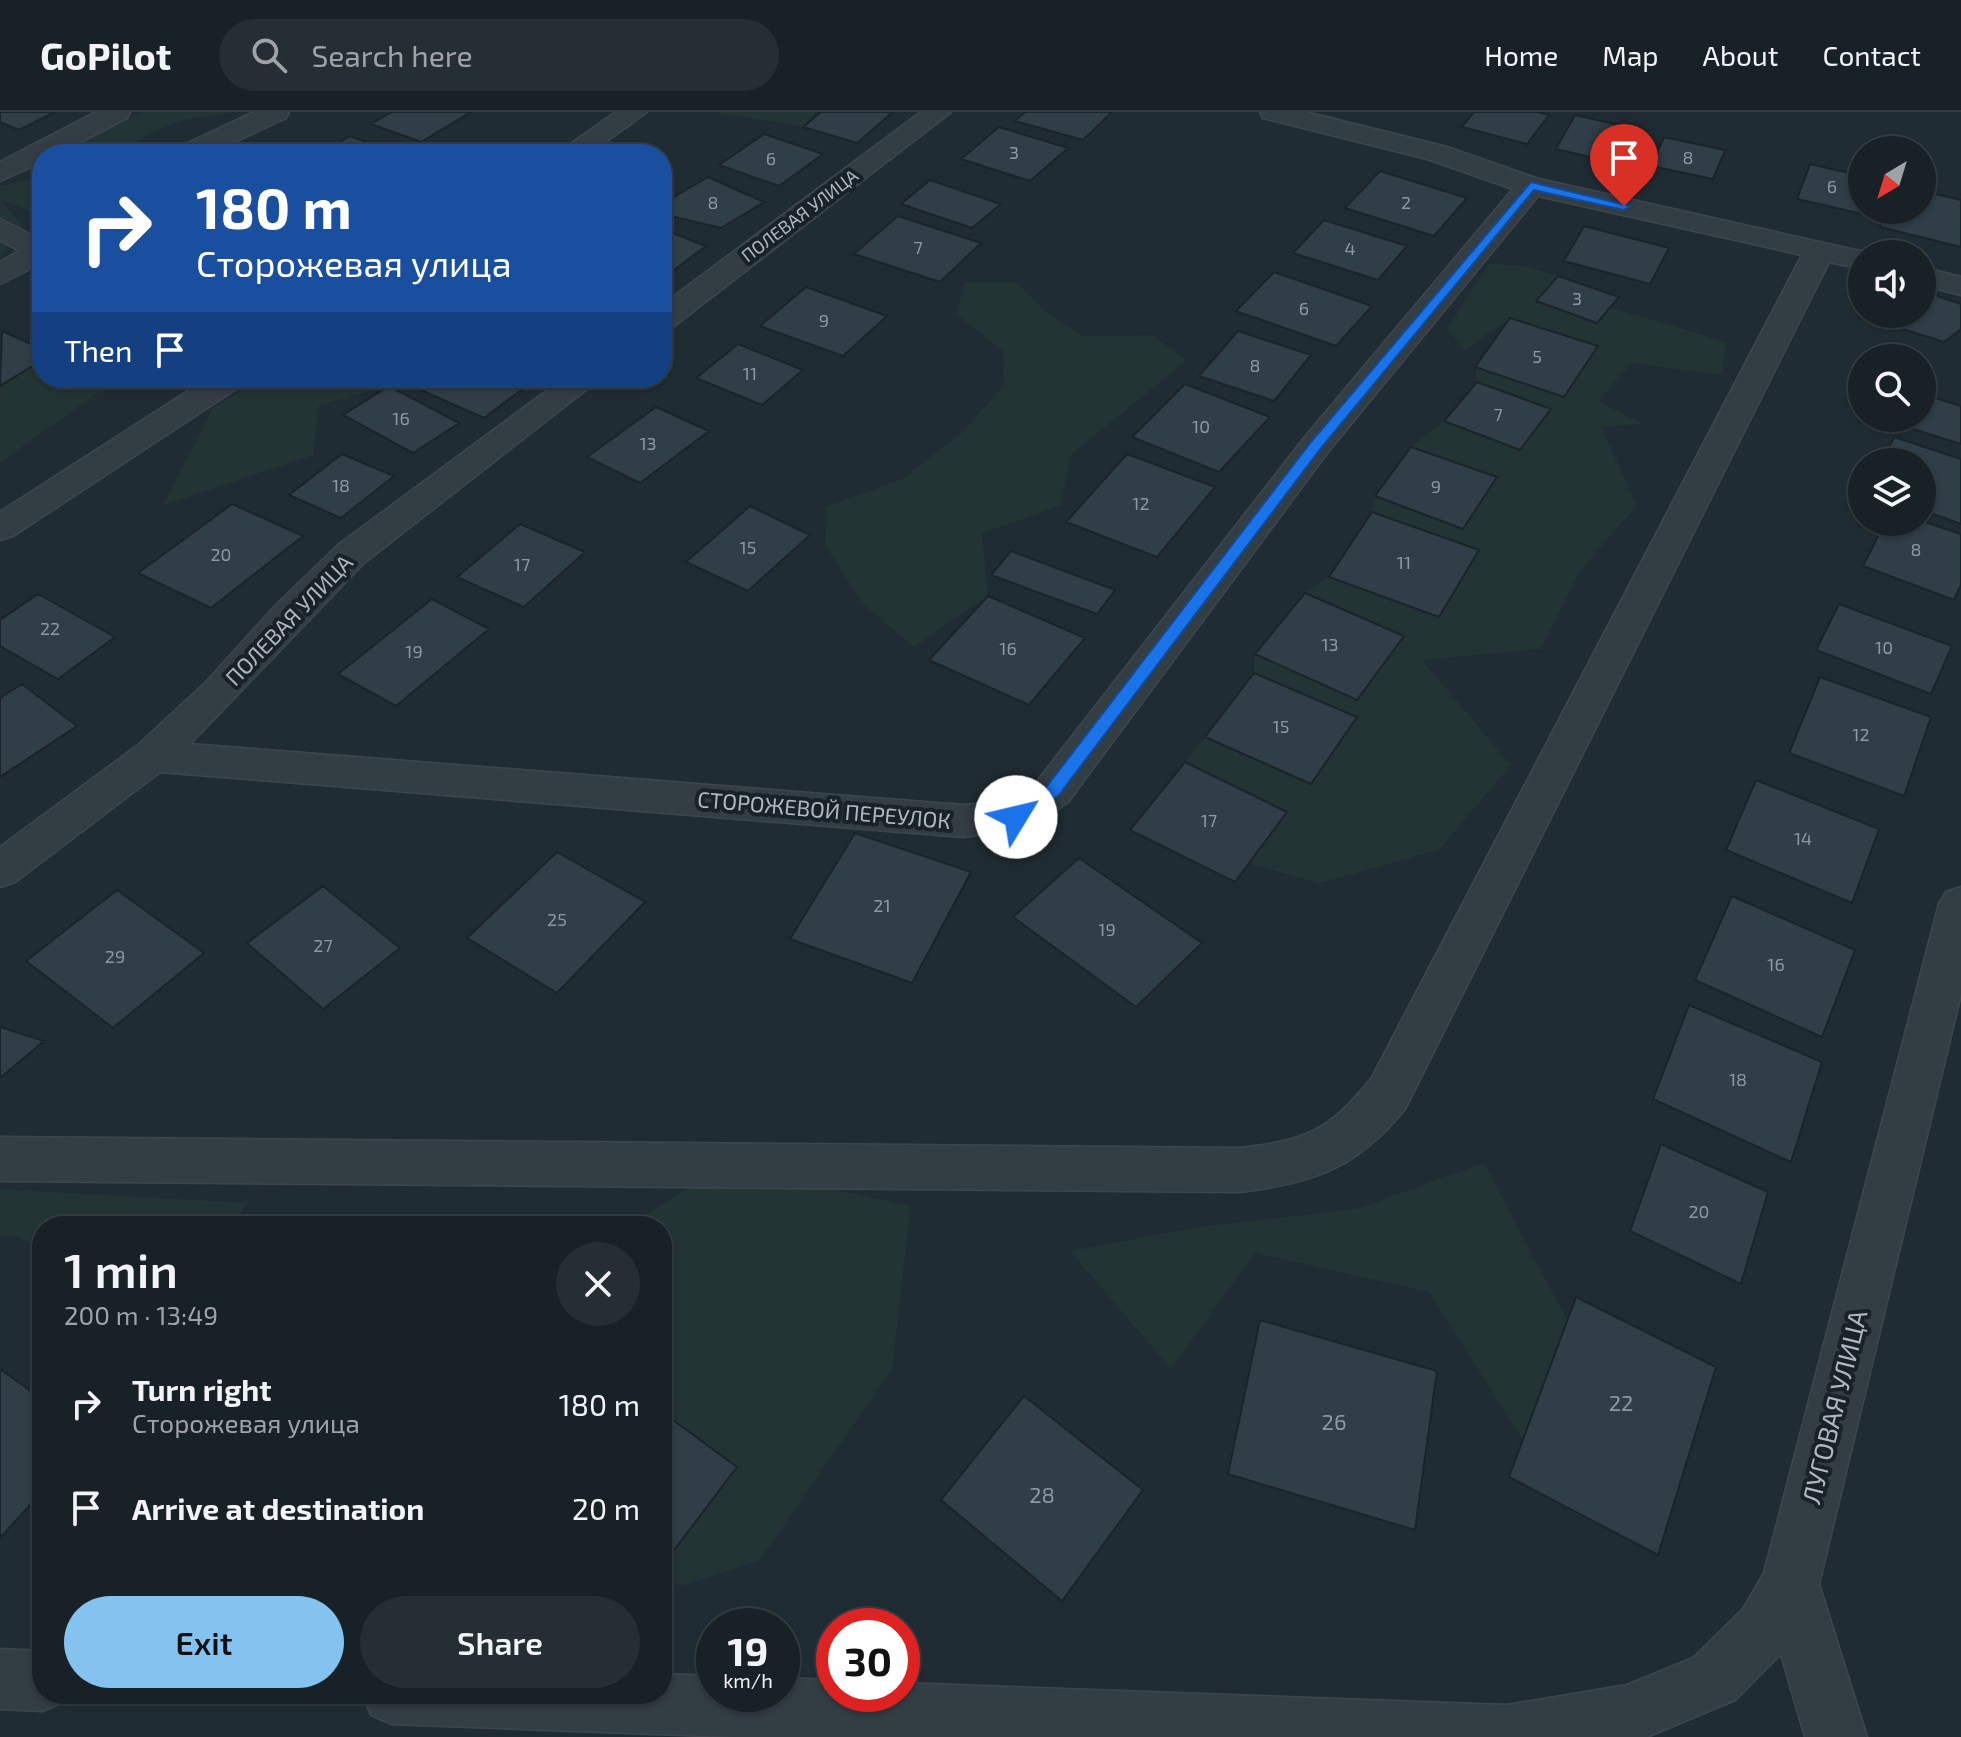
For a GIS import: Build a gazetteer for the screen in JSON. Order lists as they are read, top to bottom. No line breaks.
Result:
{"streets":{"street":["ПОЛЕВАЯ УЛИЦА","СТОРОЖЕВОЙ ПЕРЕУЛОК","ЛУГОВАЯ УЛИЦА"]},"crossings":[["ПОЛЕВАЯ УЛИЦА","СТОРОЖЕВОЙ ПЕРЕУЛОК"]],"house_numbers":["3","8","6","6","8","2","7","4","3","6","9","5","8","11","7","16","10","13","18","9","12","15","8","20","11","17","22","13","10","16","19","15","12","17","14","21","25","19","27","29","16","18","20","22","26","28"],"north":"bottom left","page":{"header":"GoPilot","search":"Search here","nav":["Home","Map","About","Contact"],"turn":["180 m","Сторожевая улица"],"then":"Then","heading":["1 min","200 m · 13:49"],"list":[{"name":"Turn right","note":"Сторожевая улица","value":"180 m"},{"name":"Arrive at destination","value":"20 m"}],"buttons":["Exit","Share"],"speed":"19 km/h","limit":"30"}}
